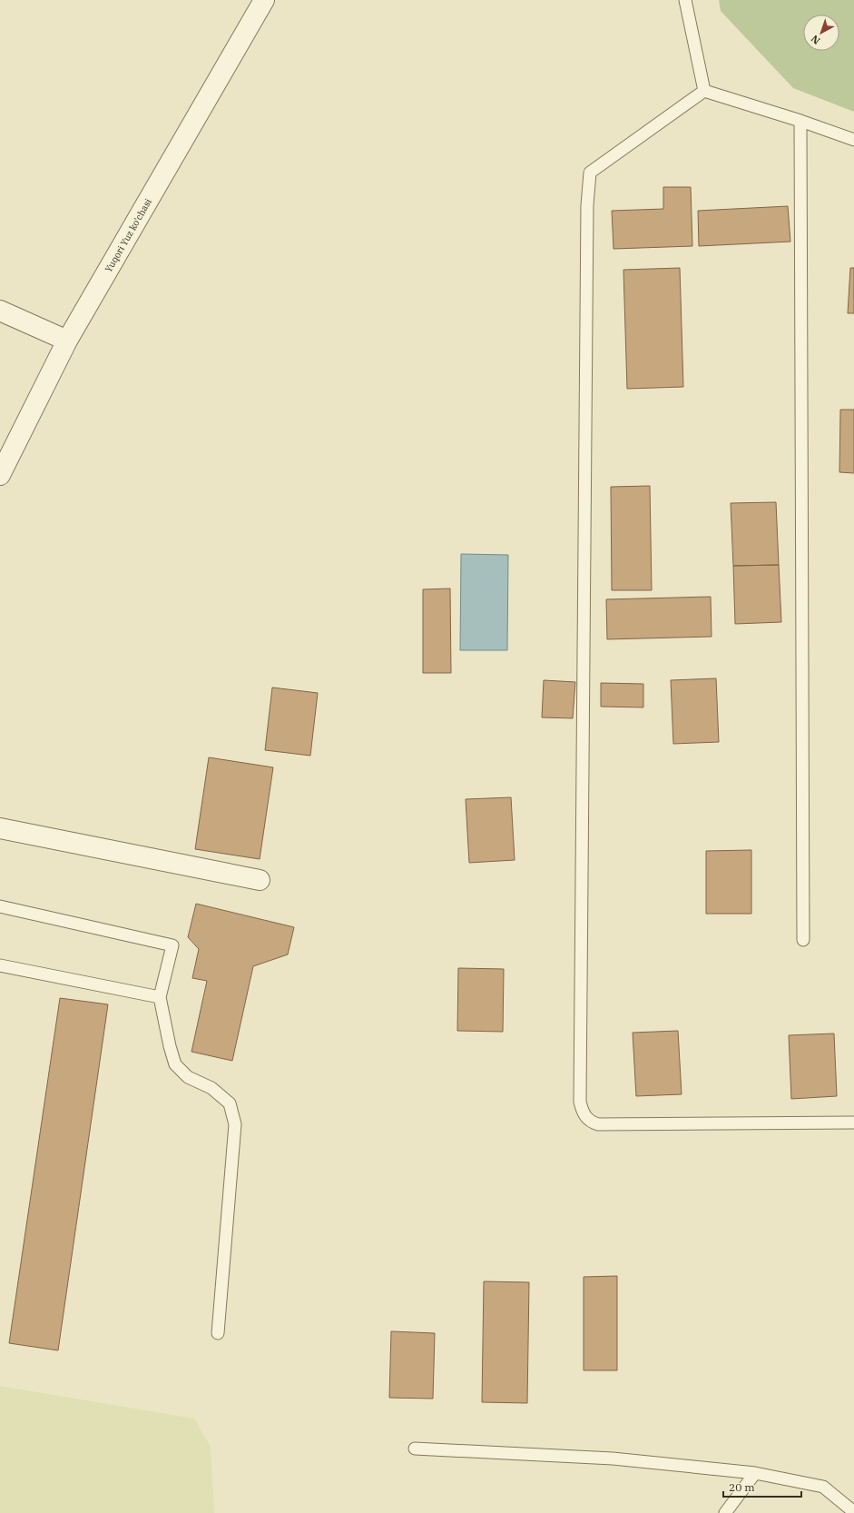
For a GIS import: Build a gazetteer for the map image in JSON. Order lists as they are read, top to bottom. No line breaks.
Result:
{"streets":{"street":["Yuqori Yuz ko'chasi"]},"scale_bar":"20 m","north":"bottom left"}
